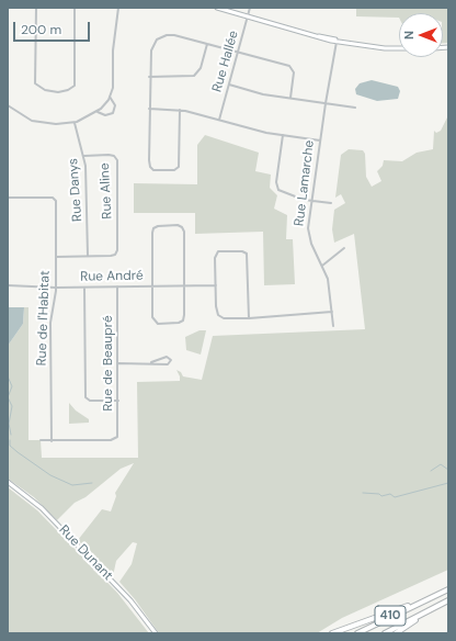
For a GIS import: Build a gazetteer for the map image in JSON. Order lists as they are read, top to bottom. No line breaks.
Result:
{"streets":{"highway":["410"],"street":["Rue Hallée","Rue Lamarche","Rue Danys","Rue Aline","Rue André","Rue de l'Habitat","Rue de Beaupré","Rue Dunant"]},"crossings":[["Rue Danys","Rue Aline"],["Rue André","Rue de l'Habitat"],["Rue André","Rue de Beaupré"],["Rue de l'Habitat","Rue de Beaupré"]],"scale_bar":"200 m","north":"left"}
